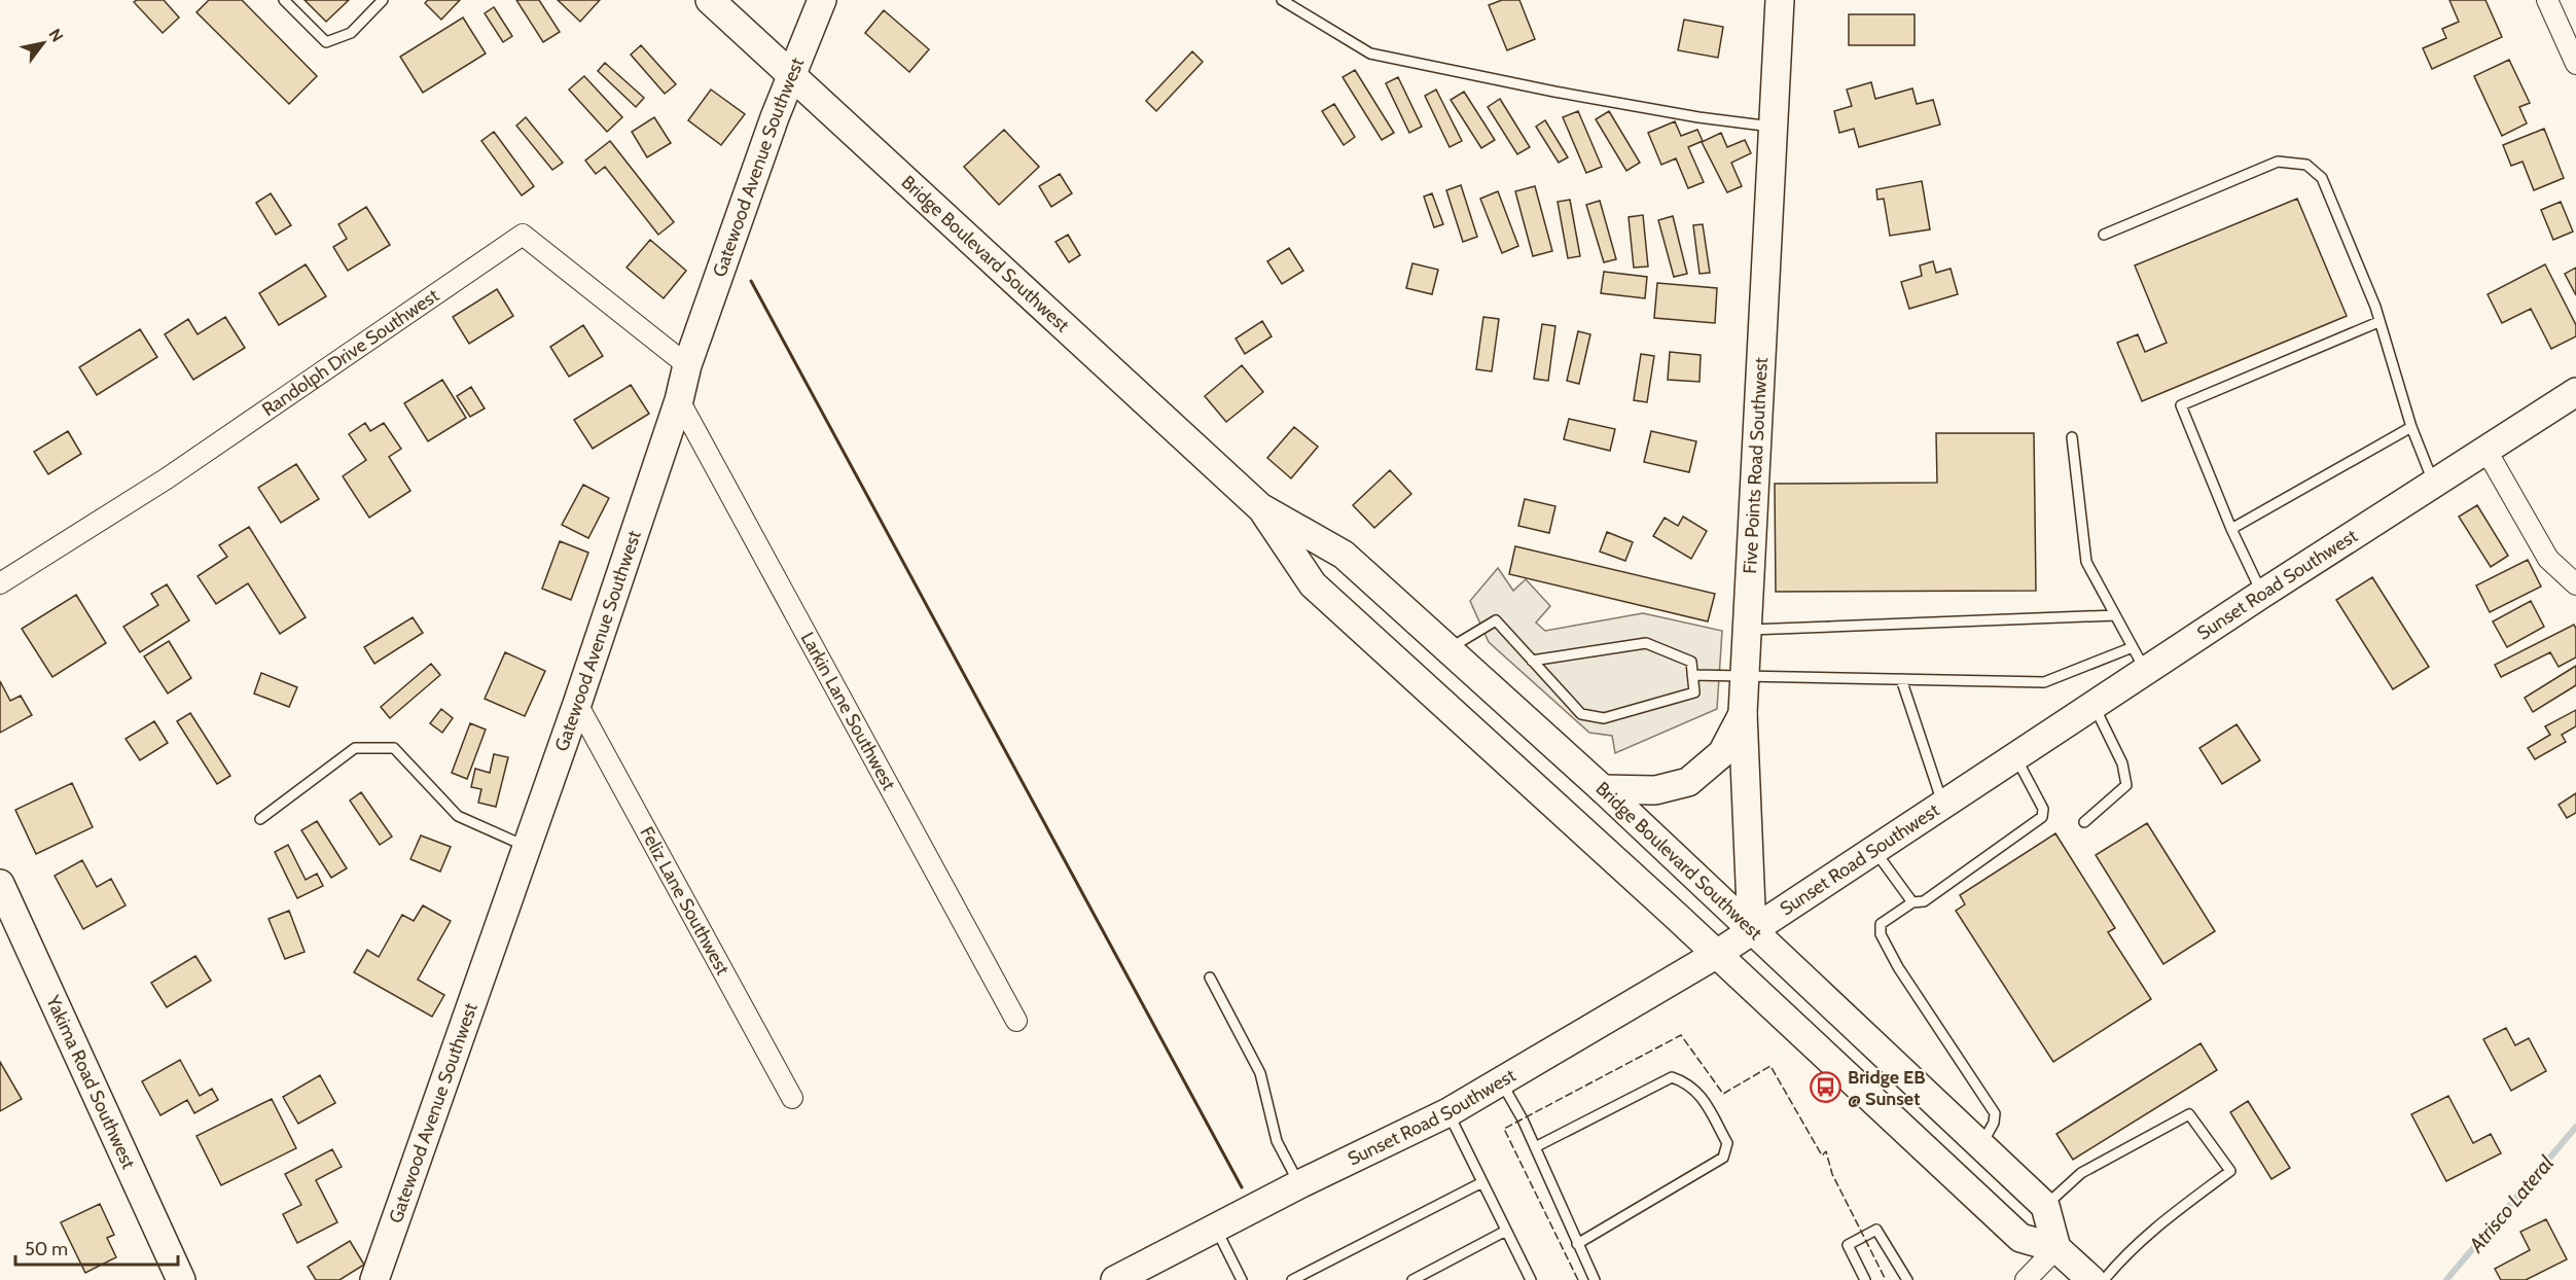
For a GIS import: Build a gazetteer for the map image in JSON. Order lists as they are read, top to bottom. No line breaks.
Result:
{"streets":{"street":["Gatewood Avenue Southwest","Bridge Boulevard Southwest","Randolph Drive Southwest","Five Points Road Southwest","Sunset Road Southwest","Larkin Lane Southwest","Feliz Lane Southwest","Yakima Road Southwest"]},"crossings":[["Gatewood Avenue Southwest","Bridge Boulevard Southwest"],["Gatewood Avenue Southwest","Randolph Drive Southwest"],["Gatewood Avenue Southwest","Larkin Lane Southwest"],["Gatewood Avenue Southwest","Feliz Lane Southwest"],["Bridge Boulevard Southwest","Five Points Road Southwest"],["Bridge Boulevard Southwest","Sunset Road Southwest"],["Five Points Road Southwest","Sunset Road Southwest"]],"water":["Atrisco Lateral"],"places":{"bus stop":["Bridge EB @ Sunset"]},"scale_bar":"50 m","north":"top right"}
